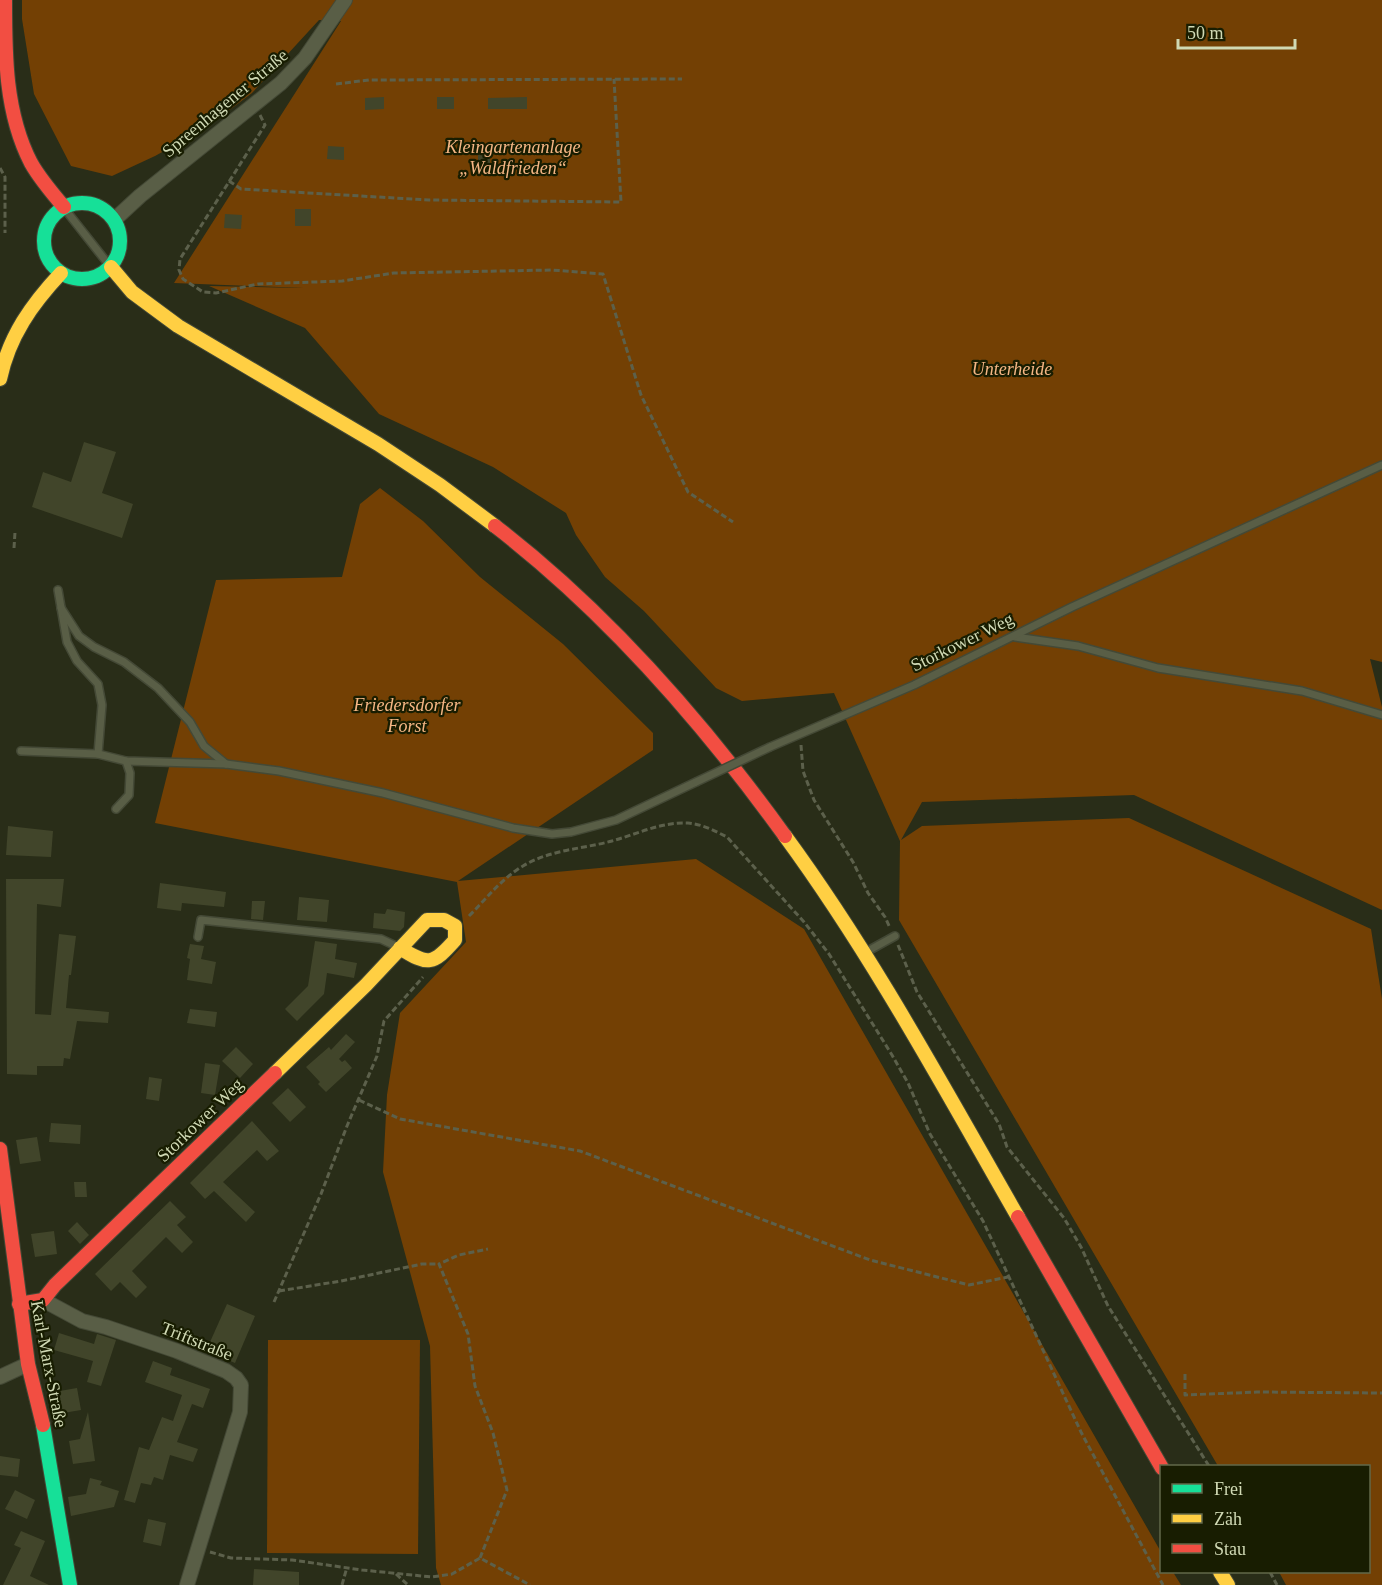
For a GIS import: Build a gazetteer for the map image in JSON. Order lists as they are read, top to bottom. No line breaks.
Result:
{"streets":{"main road":["Storkower Weg","Karl-Marx-Straße"],"street":["Spreenhagener Straße","Triftstraße"]},"crossings":[["Storkower Weg","Triftstraße"]],"parks":["Kleingartenanlage „Waldfrieden“","Unterheide","Friedersdorfer Forst"],"legend":["Frei","Zäh","Stau"],"scale_bar":"50 m"}
